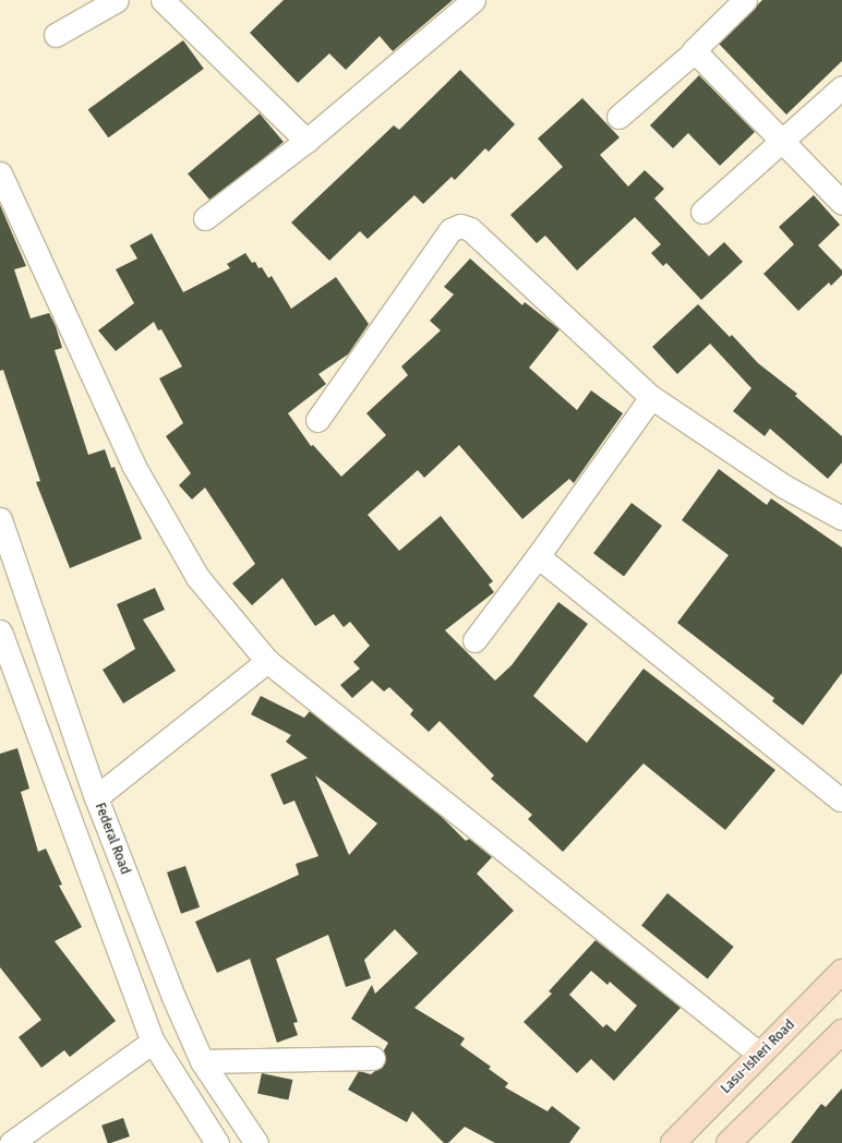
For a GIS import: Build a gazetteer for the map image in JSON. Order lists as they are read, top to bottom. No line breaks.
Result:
{"streets":{"main road":["Lasu-Isheri Road"],"street":["Federal Road"]}}
